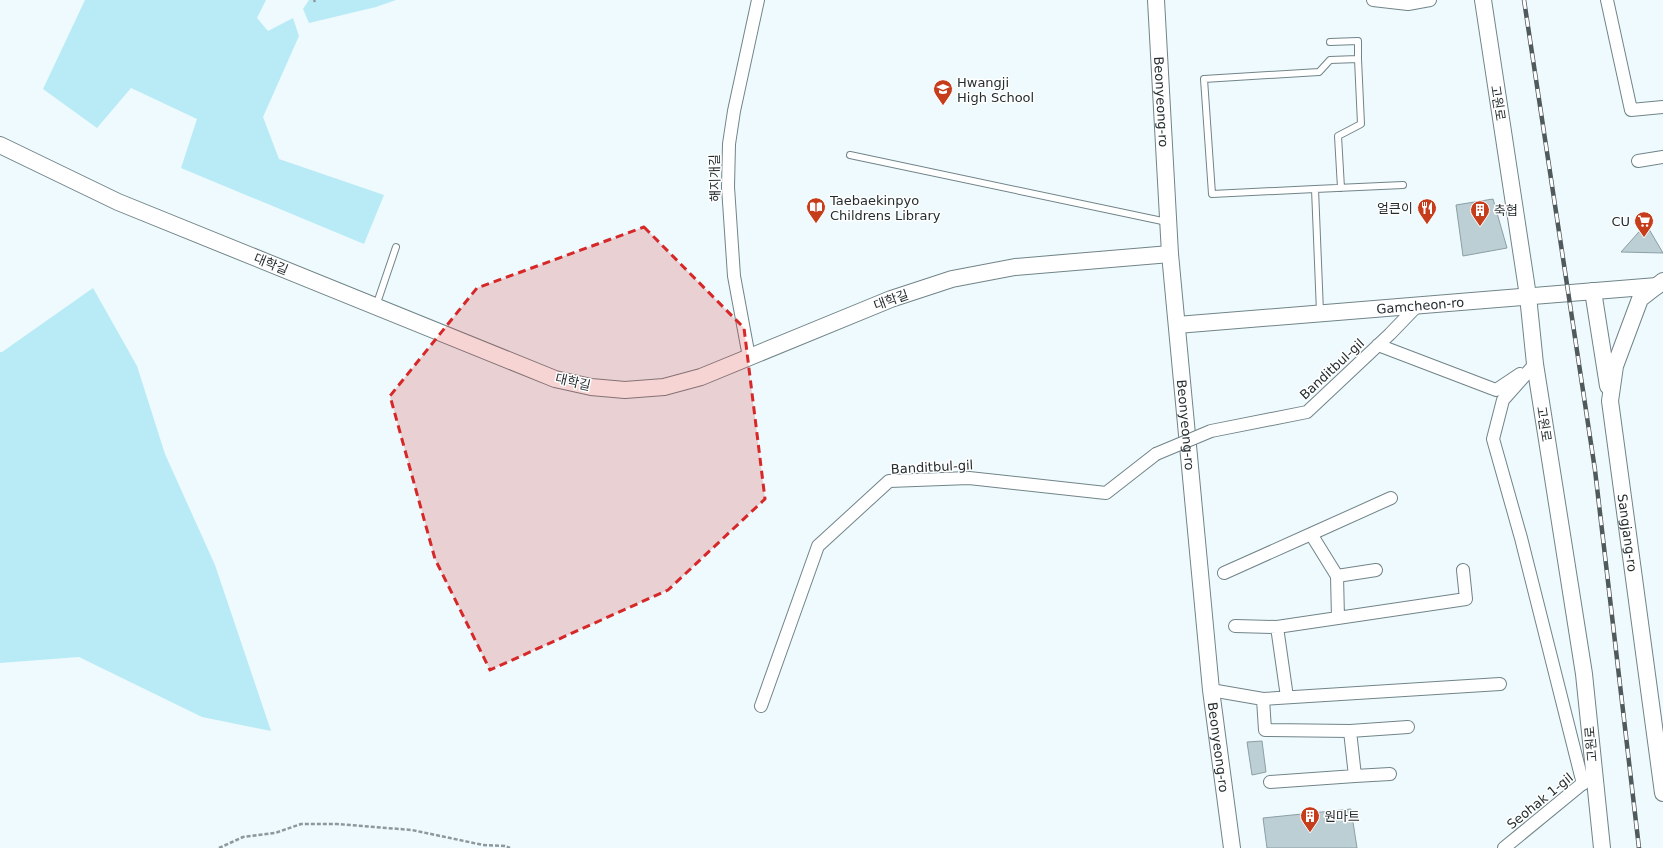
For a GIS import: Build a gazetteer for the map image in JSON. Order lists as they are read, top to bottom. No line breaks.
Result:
{"streets":{"street":["Beonyeong-ro","고원로","해지개길","대학길","Gamcheon-ro","Banditbul-gil","Sangjang-ro","Seohak 1-gil"]},"crossings":[["Beonyeong-ro","대학길"],["Beonyeong-ro","Gamcheon-ro"],["고원로","Gamcheon-ro"],["고원로","Banditbul-gil"],["고원로","Seohak 1-gil"],["해지개길","대학길"],["Gamcheon-ro","Banditbul-gil"],["Gamcheon-ro","Sangjang-ro"]],"places":{"school or university":["Hwangji High School"],"library":["Taebaekinpyo Childrens Library"],"restaurant":["얼큰이"],"building":["축협","원마트"],"supermarket":["CU"]}}
